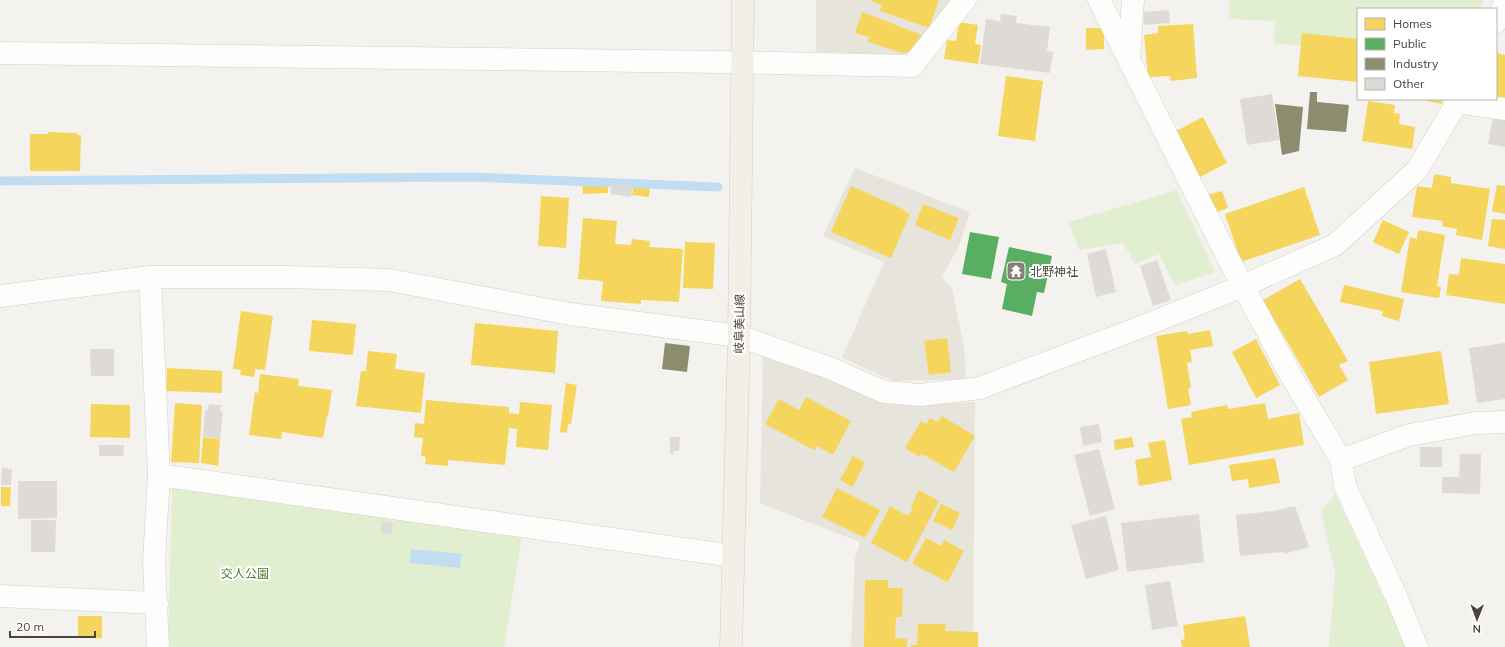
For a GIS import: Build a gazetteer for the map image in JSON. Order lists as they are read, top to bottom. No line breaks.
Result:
{"streets":{"main road":["岐阜美山線"]},"parks":["交人公園"],"places":{"temple":["北野神社"]},"legend":["Homes","Public","Industry","Other"],"scale_bar":"20 m","north":"bottom"}
